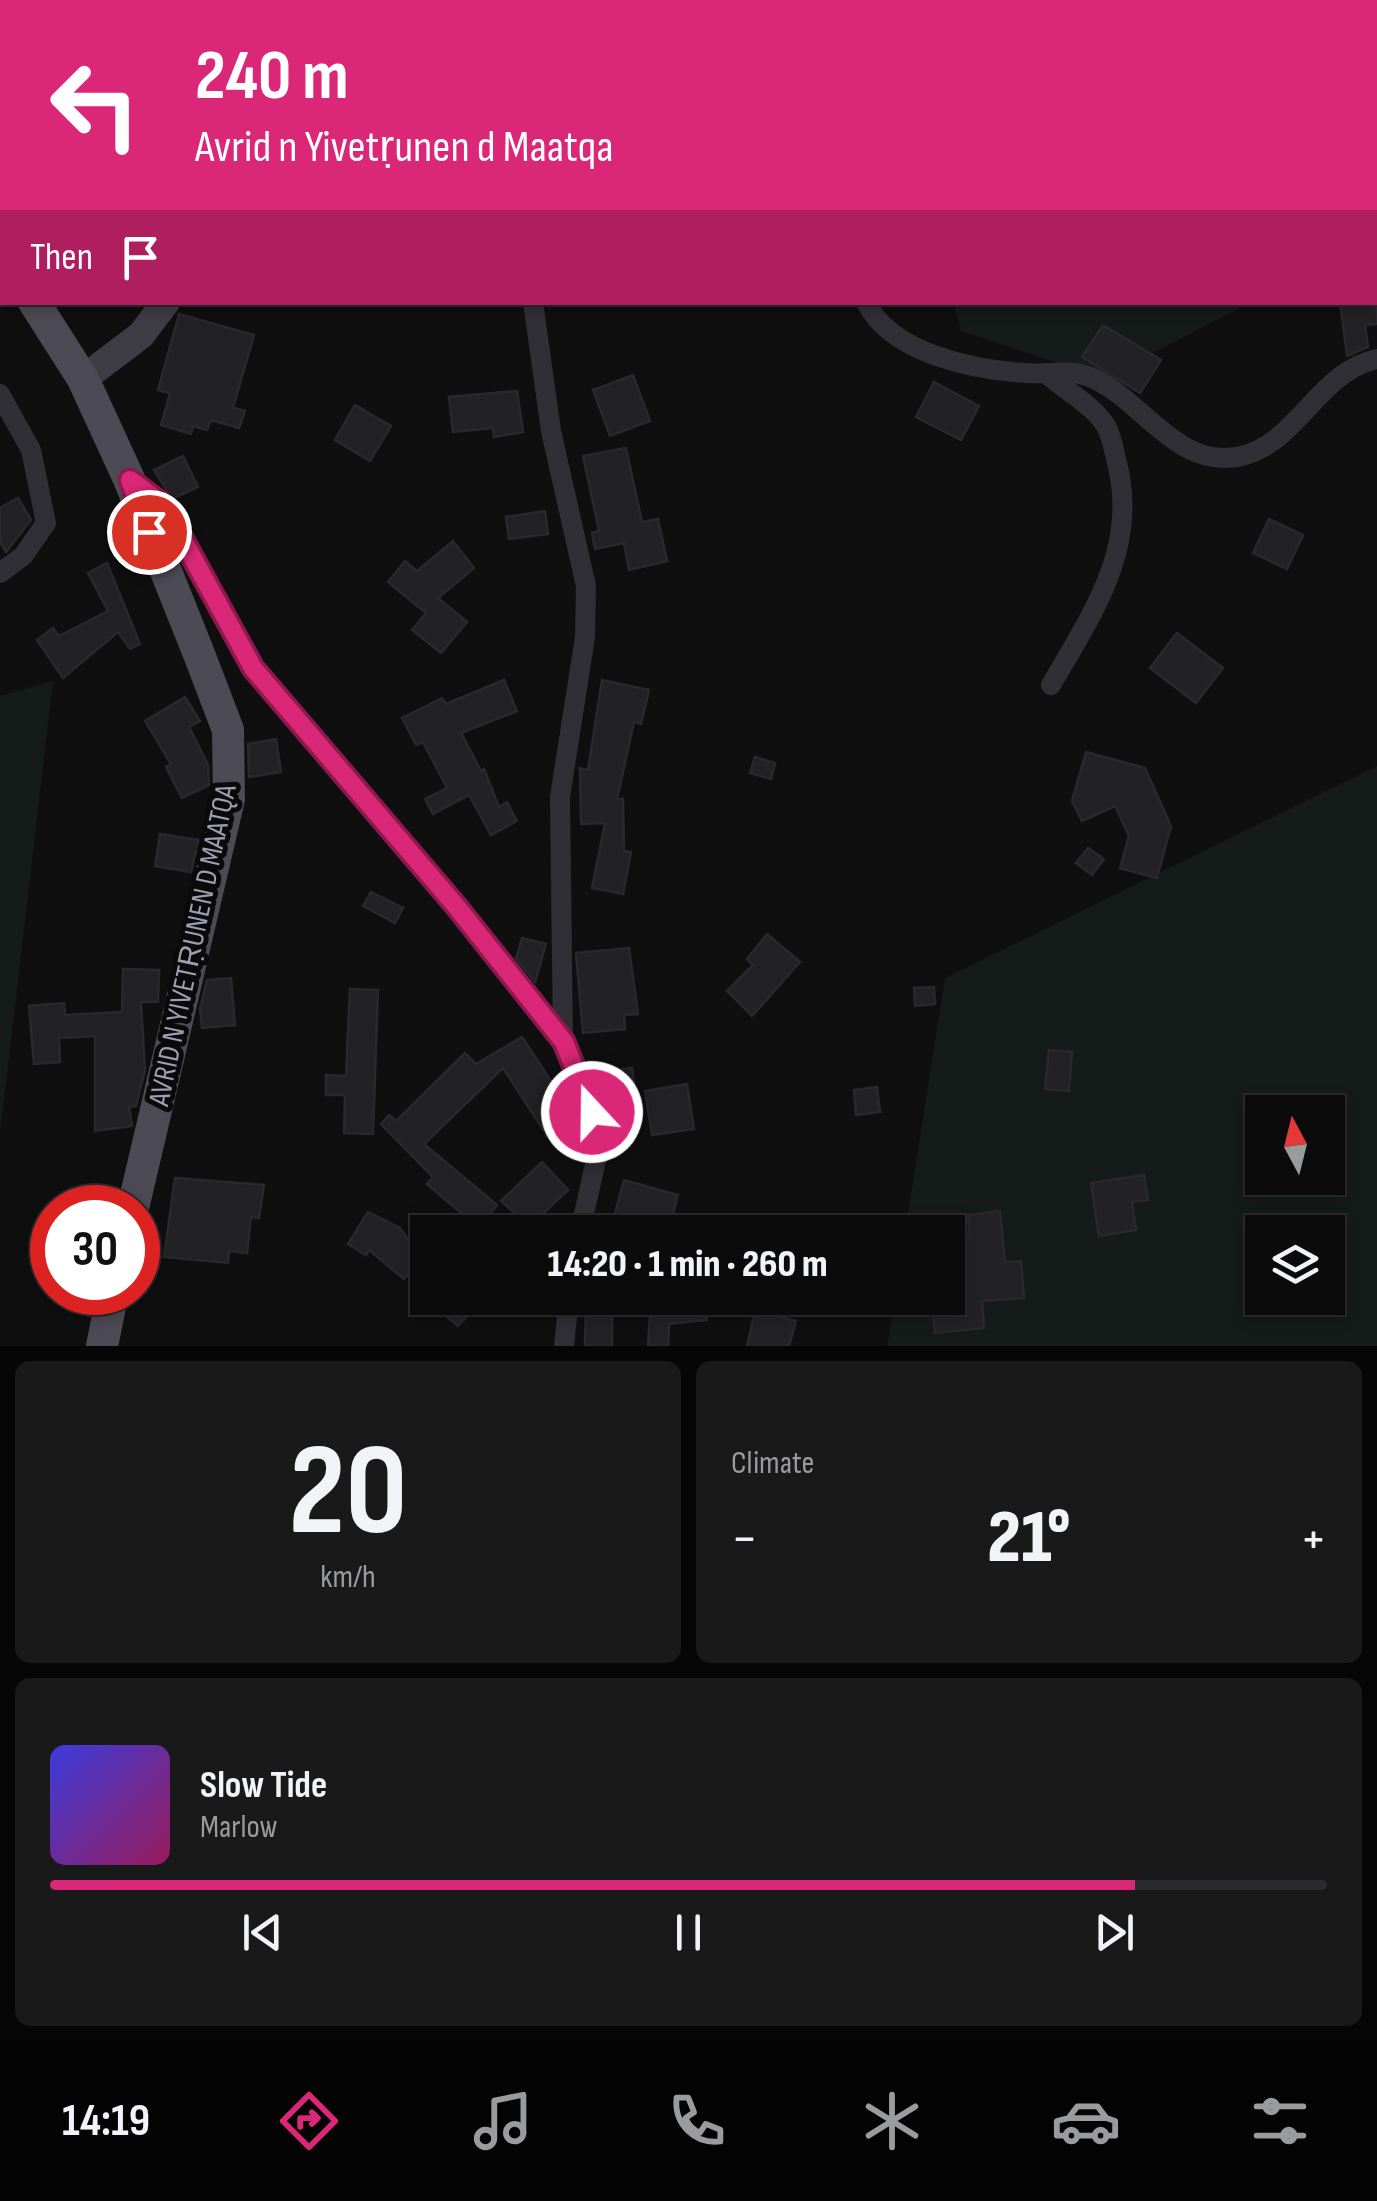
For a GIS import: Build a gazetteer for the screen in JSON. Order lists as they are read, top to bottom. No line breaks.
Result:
{"streets":{"main road":["AVRID N YIVETṚUNEN D MAATQA"]},"north":"top","page":{"turn":["240 m","Avrid n Yivetṛunen d Maatqa"],"then":"Then","limit":"30","trip":"14:20 · 1 min · 260 m","tile":[["20","km/h"],"Climate"],"heat":["−","21°","+"],"song":["Slow Tide","Marlow"],"tabs":"14:19"}}
